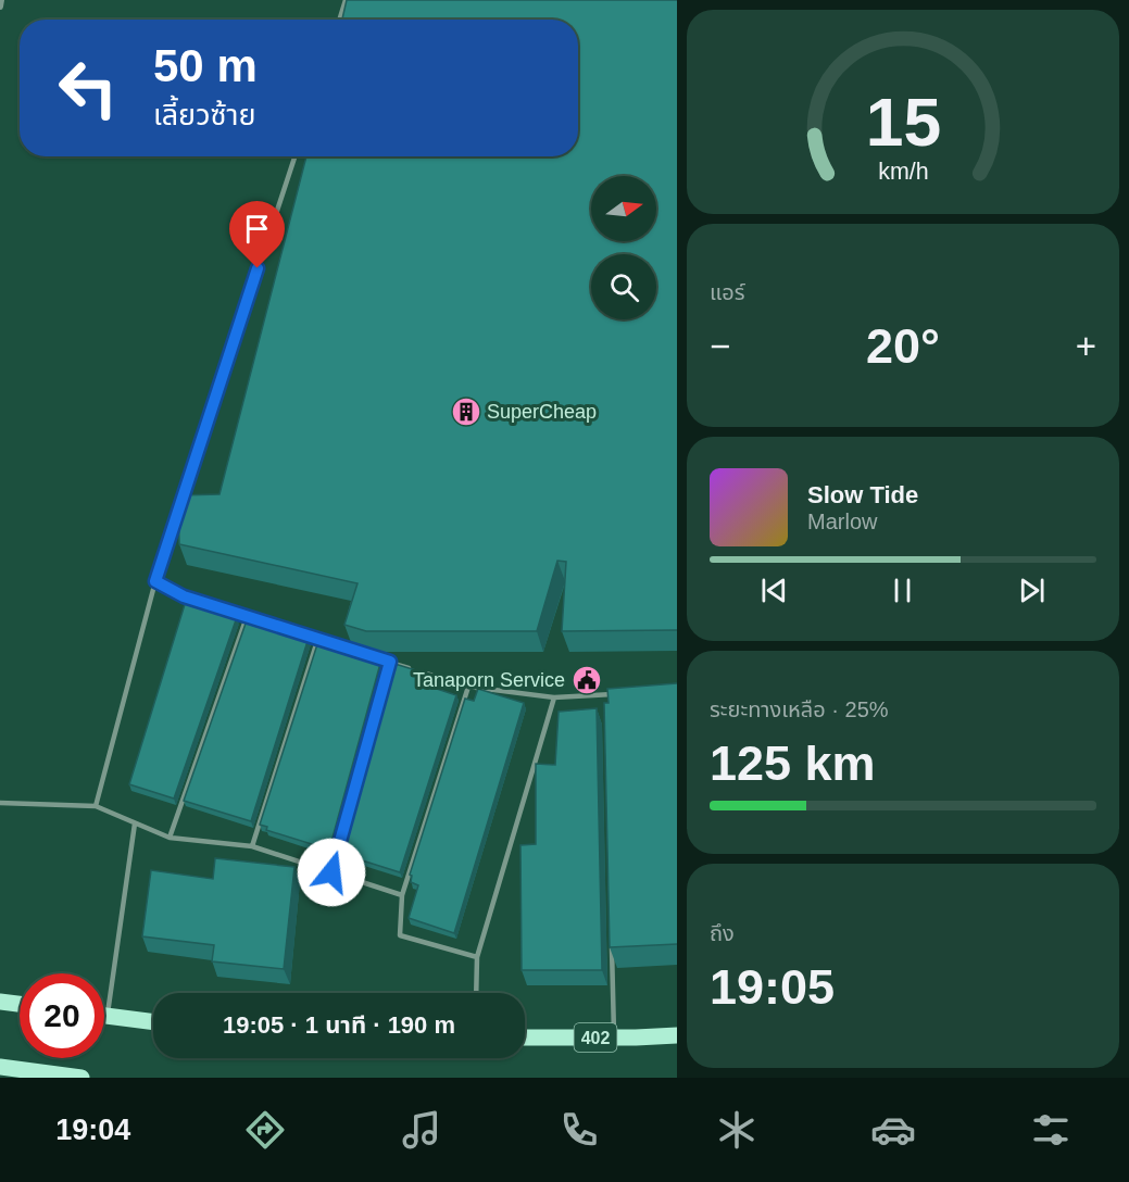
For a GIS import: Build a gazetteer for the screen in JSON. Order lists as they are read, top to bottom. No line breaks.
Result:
{"streets":{"main road":["402"]},"places":{"building":["SuperCheap"],"public building":["Tanaporn Service"]},"north":"right","page":{"turn":["50 m","เลี้ยวซ้าย"],"tile":["แอร์",["ระยะทางเหลือ · 25%","125 km"],["ถึง","19:05"]],"heat":["−","20°","+"],"song":["Slow Tide","Marlow"],"limit":"20","trip":"19:05 · 1 นาที · 190 m","tabs":"19:04","gauge":["15","km/h"]}}
